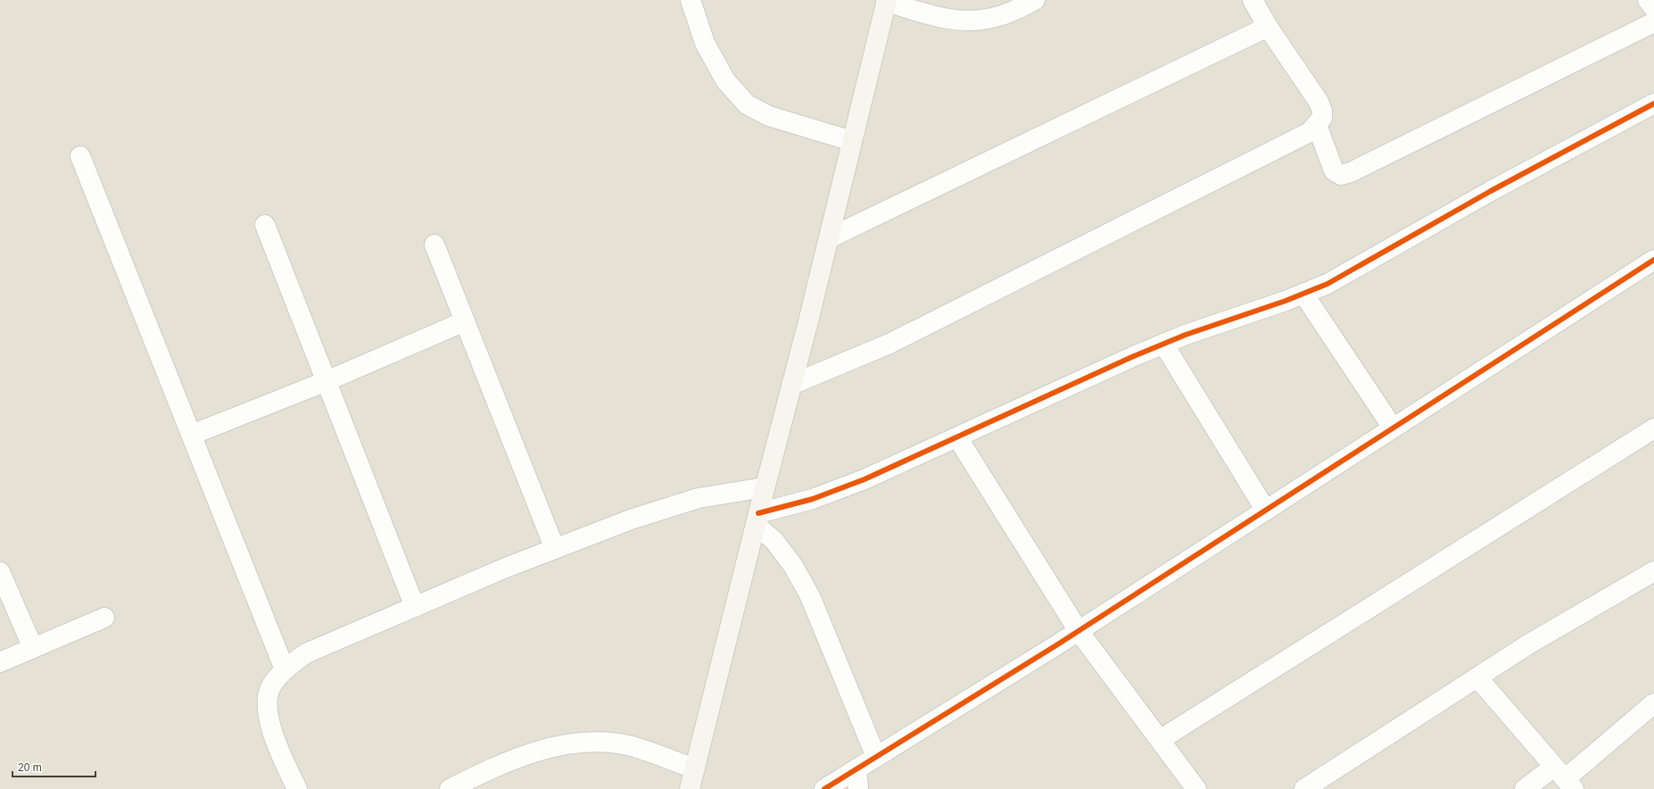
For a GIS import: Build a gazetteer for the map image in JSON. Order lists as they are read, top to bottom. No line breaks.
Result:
{"scale_bar":"20 m"}
